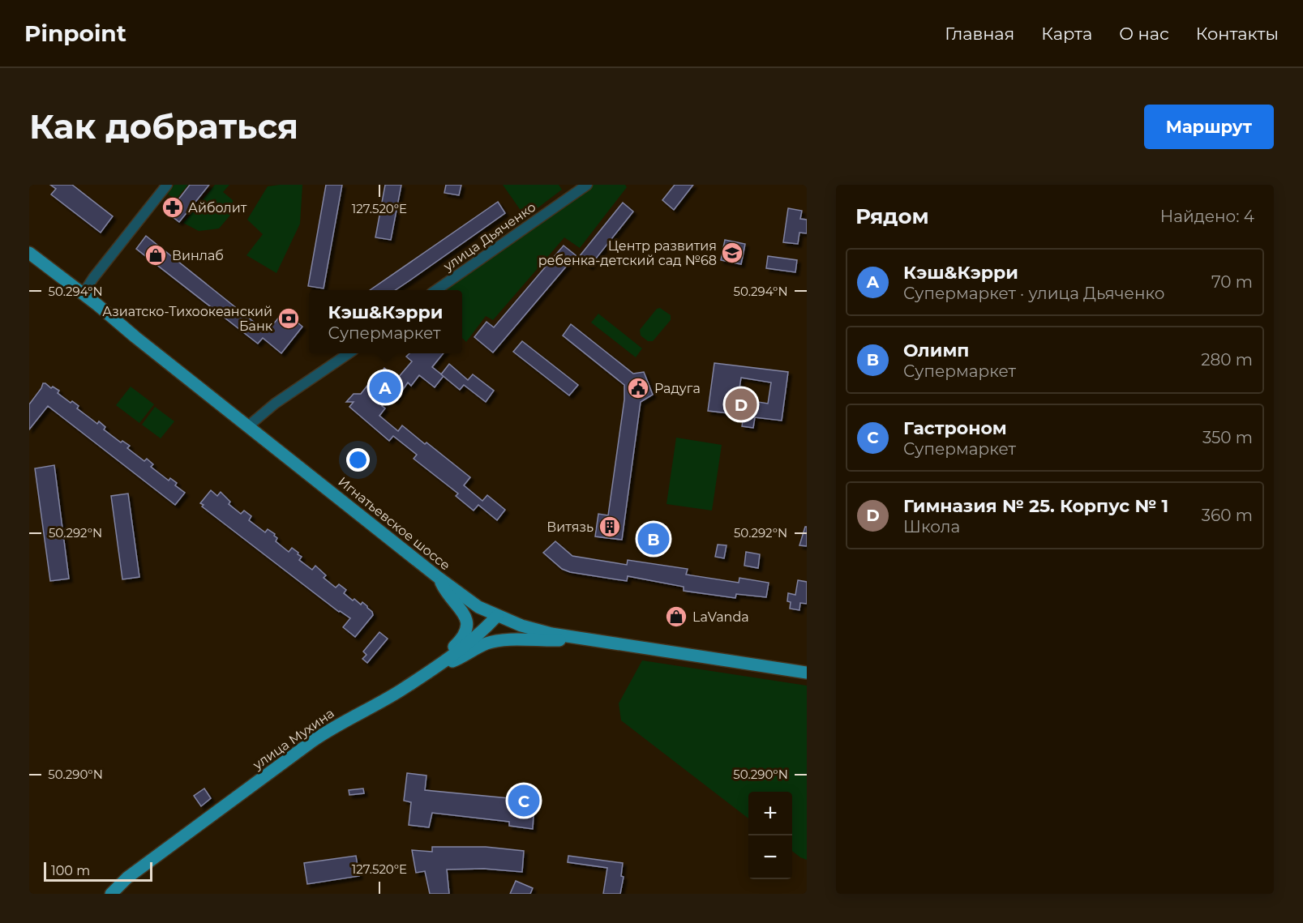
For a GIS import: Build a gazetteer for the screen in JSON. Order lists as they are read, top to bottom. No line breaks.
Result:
{"streets":{"main road":["Игнатьевское шоссе","улица Мухина"],"street":["улица Дьяченко"]},"crossings":[["Игнатьевское шоссе","улица Мухина"]],"places":{"pharmacy":["Айболит"],"school or university":["Центр развития ребенка-детский сад №68"],"shop":["Винлаб","LaVanda"],"bank":["Азиатско-Тихоокеанский Банк"],"public building":["Радуга"],"building":["Витязь"]},"scale_bar":"100 m","page":{"header":"Pinpoint","nav":["Главная","Карта","О нас","Контакты"],"buttons":"Маршрут","title":"Как добраться","heading":["Рядом","Найдено: 4"],"list":[{"mark":"A","name":"Кэш&Кэрри","note":"Супермаркет · улица Дьяченко","value":"70 m"},{"mark":"B","name":"Олимп","note":"Супермаркет","value":"280 m"},{"mark":"C","name":"Гастроном","note":"Супермаркет","value":"350 m"},{"mark":"D","name":"Гимназия № 25. Корпус № 1","note":"Школа","value":"360 m"}],"popup":["Кэш&Кэрри","Супермаркет"],"pins":["A","D","B","C"],"map_buttons":["+","−"],"scale":"100 m"},"coordinates":["127.520°E","50.294°N","50.292°N","50.290°N"]}
